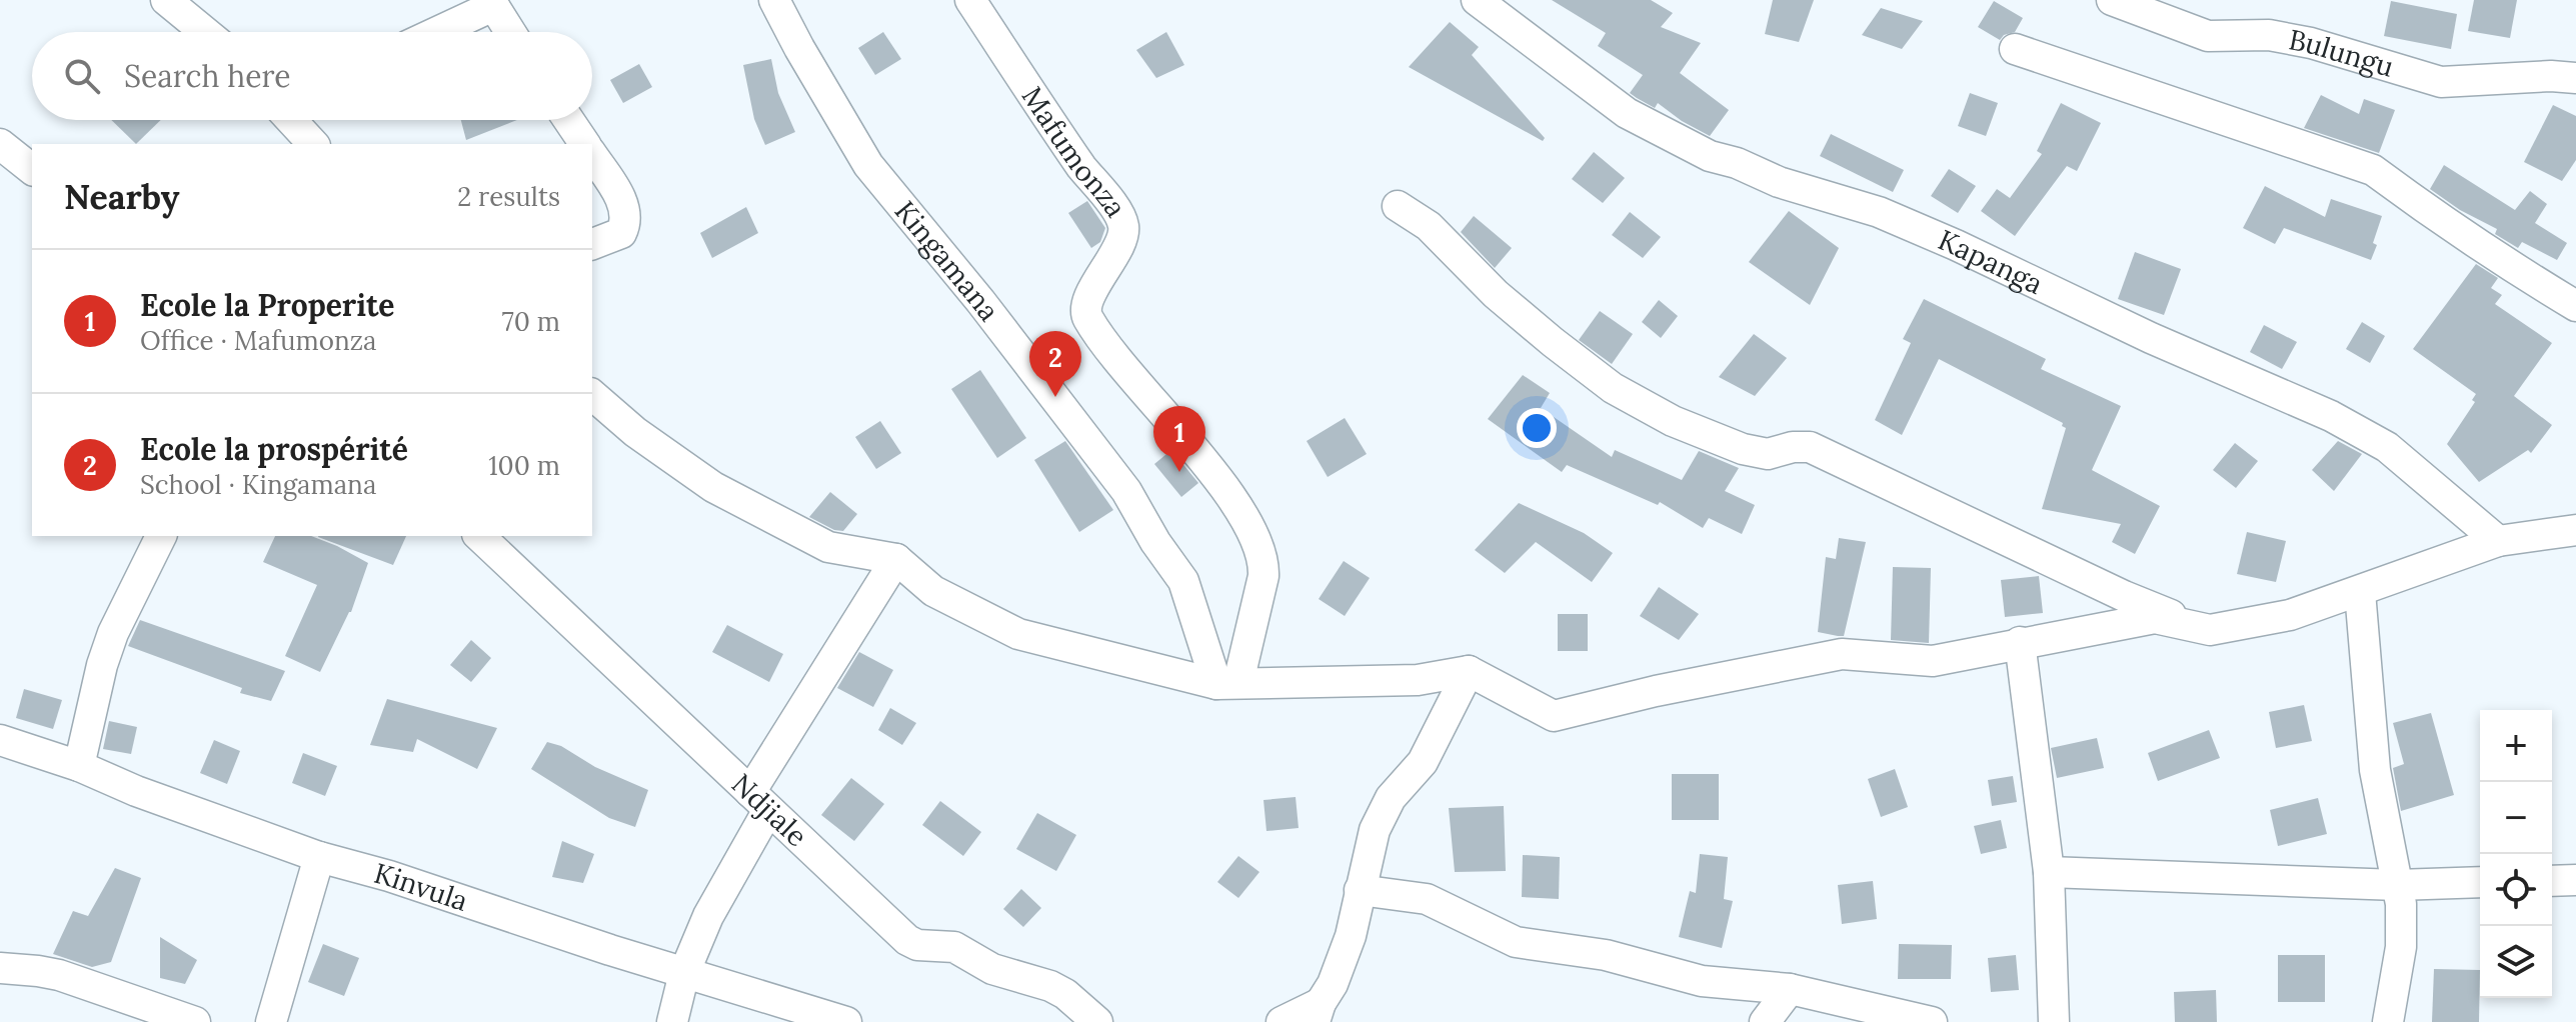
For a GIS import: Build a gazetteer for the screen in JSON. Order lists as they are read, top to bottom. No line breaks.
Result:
{"streets":{"street":["Bulungu","Mafumonza","Kingamana","Kapanga","Ndjiale","Kinvula"]},"crossings":[["Mafumonza","Kingamana"]],"page":{"search":"Search here","heading":["Nearby","2 results"],"list":[{"mark":"1","name":"Ecole la Properite","note":"Office · Mafumonza","value":"70 m"},{"mark":"2","name":"Ecole la prospérité","note":"School · Kingamana","value":"100 m"}],"pins":["2","1"],"map_buttons":["+","−"]}}
